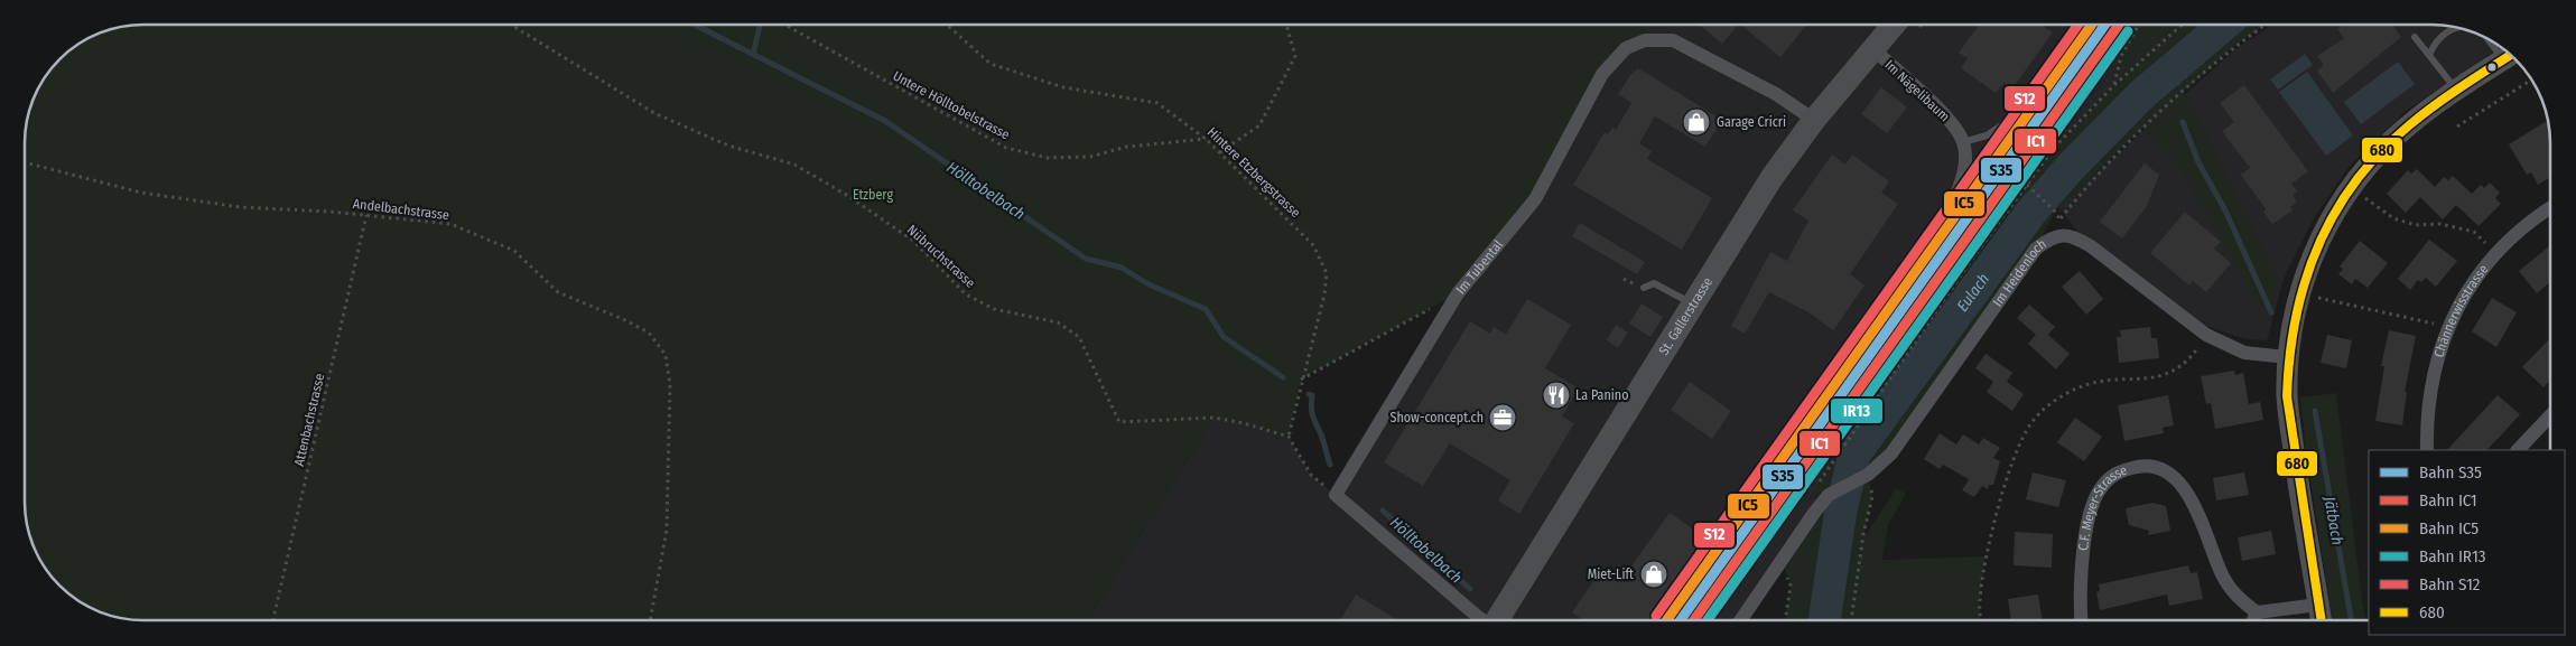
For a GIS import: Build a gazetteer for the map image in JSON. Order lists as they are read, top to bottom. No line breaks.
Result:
{"streets":{"main road":["St. Gallerstrasse"],"street":["Im Nägelibaum","Im Tubental","Im Heidenloch","Chännerwisstrasse","C.F. Meyer-Strasse"],"path":["Untere Hölltobelstrasse","Hintere Etzbergstrasse","Andelbachstrasse","Nübruchstrasse","Attenbachstrasse"]},"crossings":[["Im Nägelibaum","St. Gallerstrasse"],["Untere Hölltobelstrasse","Hintere Etzbergstrasse"],["Hintere Etzbergstrasse","Nübruchstrasse"],["Andelbachstrasse","Attenbachstrasse"],["Im Tubental","St. Gallerstrasse"]],"water":["Hölltobelbach","Eulach","Jätbach"],"parks":["Etzberg"],"places":{"shop":["Garage Cricri","Miet-Lift"],"restaurant":["La Panino"],"office":["Show-concept.ch"]},"lines":["rail line S35","rail line IC1","rail line IC5","rail line S12","rail line IR13","transit line 680"],"legend":["Bahn S35","Bahn IC1","Bahn IC5","Bahn IR13","Bahn S12","680"]}
